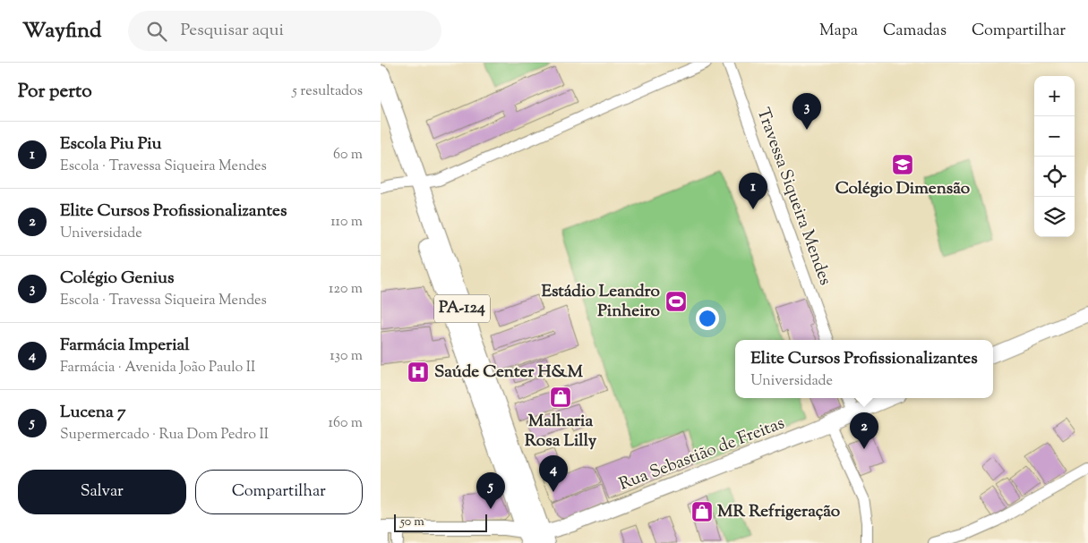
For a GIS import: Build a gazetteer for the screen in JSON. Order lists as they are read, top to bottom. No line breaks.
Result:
{"streets":{"main road":["PA-124"],"street":["Travessa Siqueira Mendes","Rua Sebastião de Freitas"]},"crossings":[["PA-124","Rua Sebastião de Freitas"]],"places":{"school or university":["Colégio Dimensão"],"sports":["Estádio Leandro Pinheiro"],"hospital":["Saúde Center H&M"],"shop":["Malharia Rosa Lilly","MR Refrigeração"]},"scale_bar":"50 m","page":{"header":"Wayfind","search":"Pesquisar aqui","nav":["Mapa","Camadas","Compartilhar"],"heading":["Por perto","5 resultados"],"map_buttons":["+","−"],"pins":["3","1","2","4","5"],"list":[{"mark":"1","name":"Escola Piu Piu","note":"Escola · Travessa Siqueira Mendes","value":"60 m"},{"mark":"2","name":"Elite Cursos Profissionalizantes","note":"Universidade","value":"110 m"},{"mark":"3","name":"Colégio Genius","note":"Escola · Travessa Siqueira Mendes","value":"120 m"},{"mark":"4","name":"Farmácia Imperial","note":"Farmácia · Avenida João Paulo II","value":"130 m"},{"mark":"5","name":"Lucena 7","note":"Supermercado · Rua Dom Pedro II","value":"160 m"}],"popup":["Elite Cursos Profissionalizantes","Universidade"],"buttons":["Salvar","Compartilhar"],"scale":"50 m"}}
